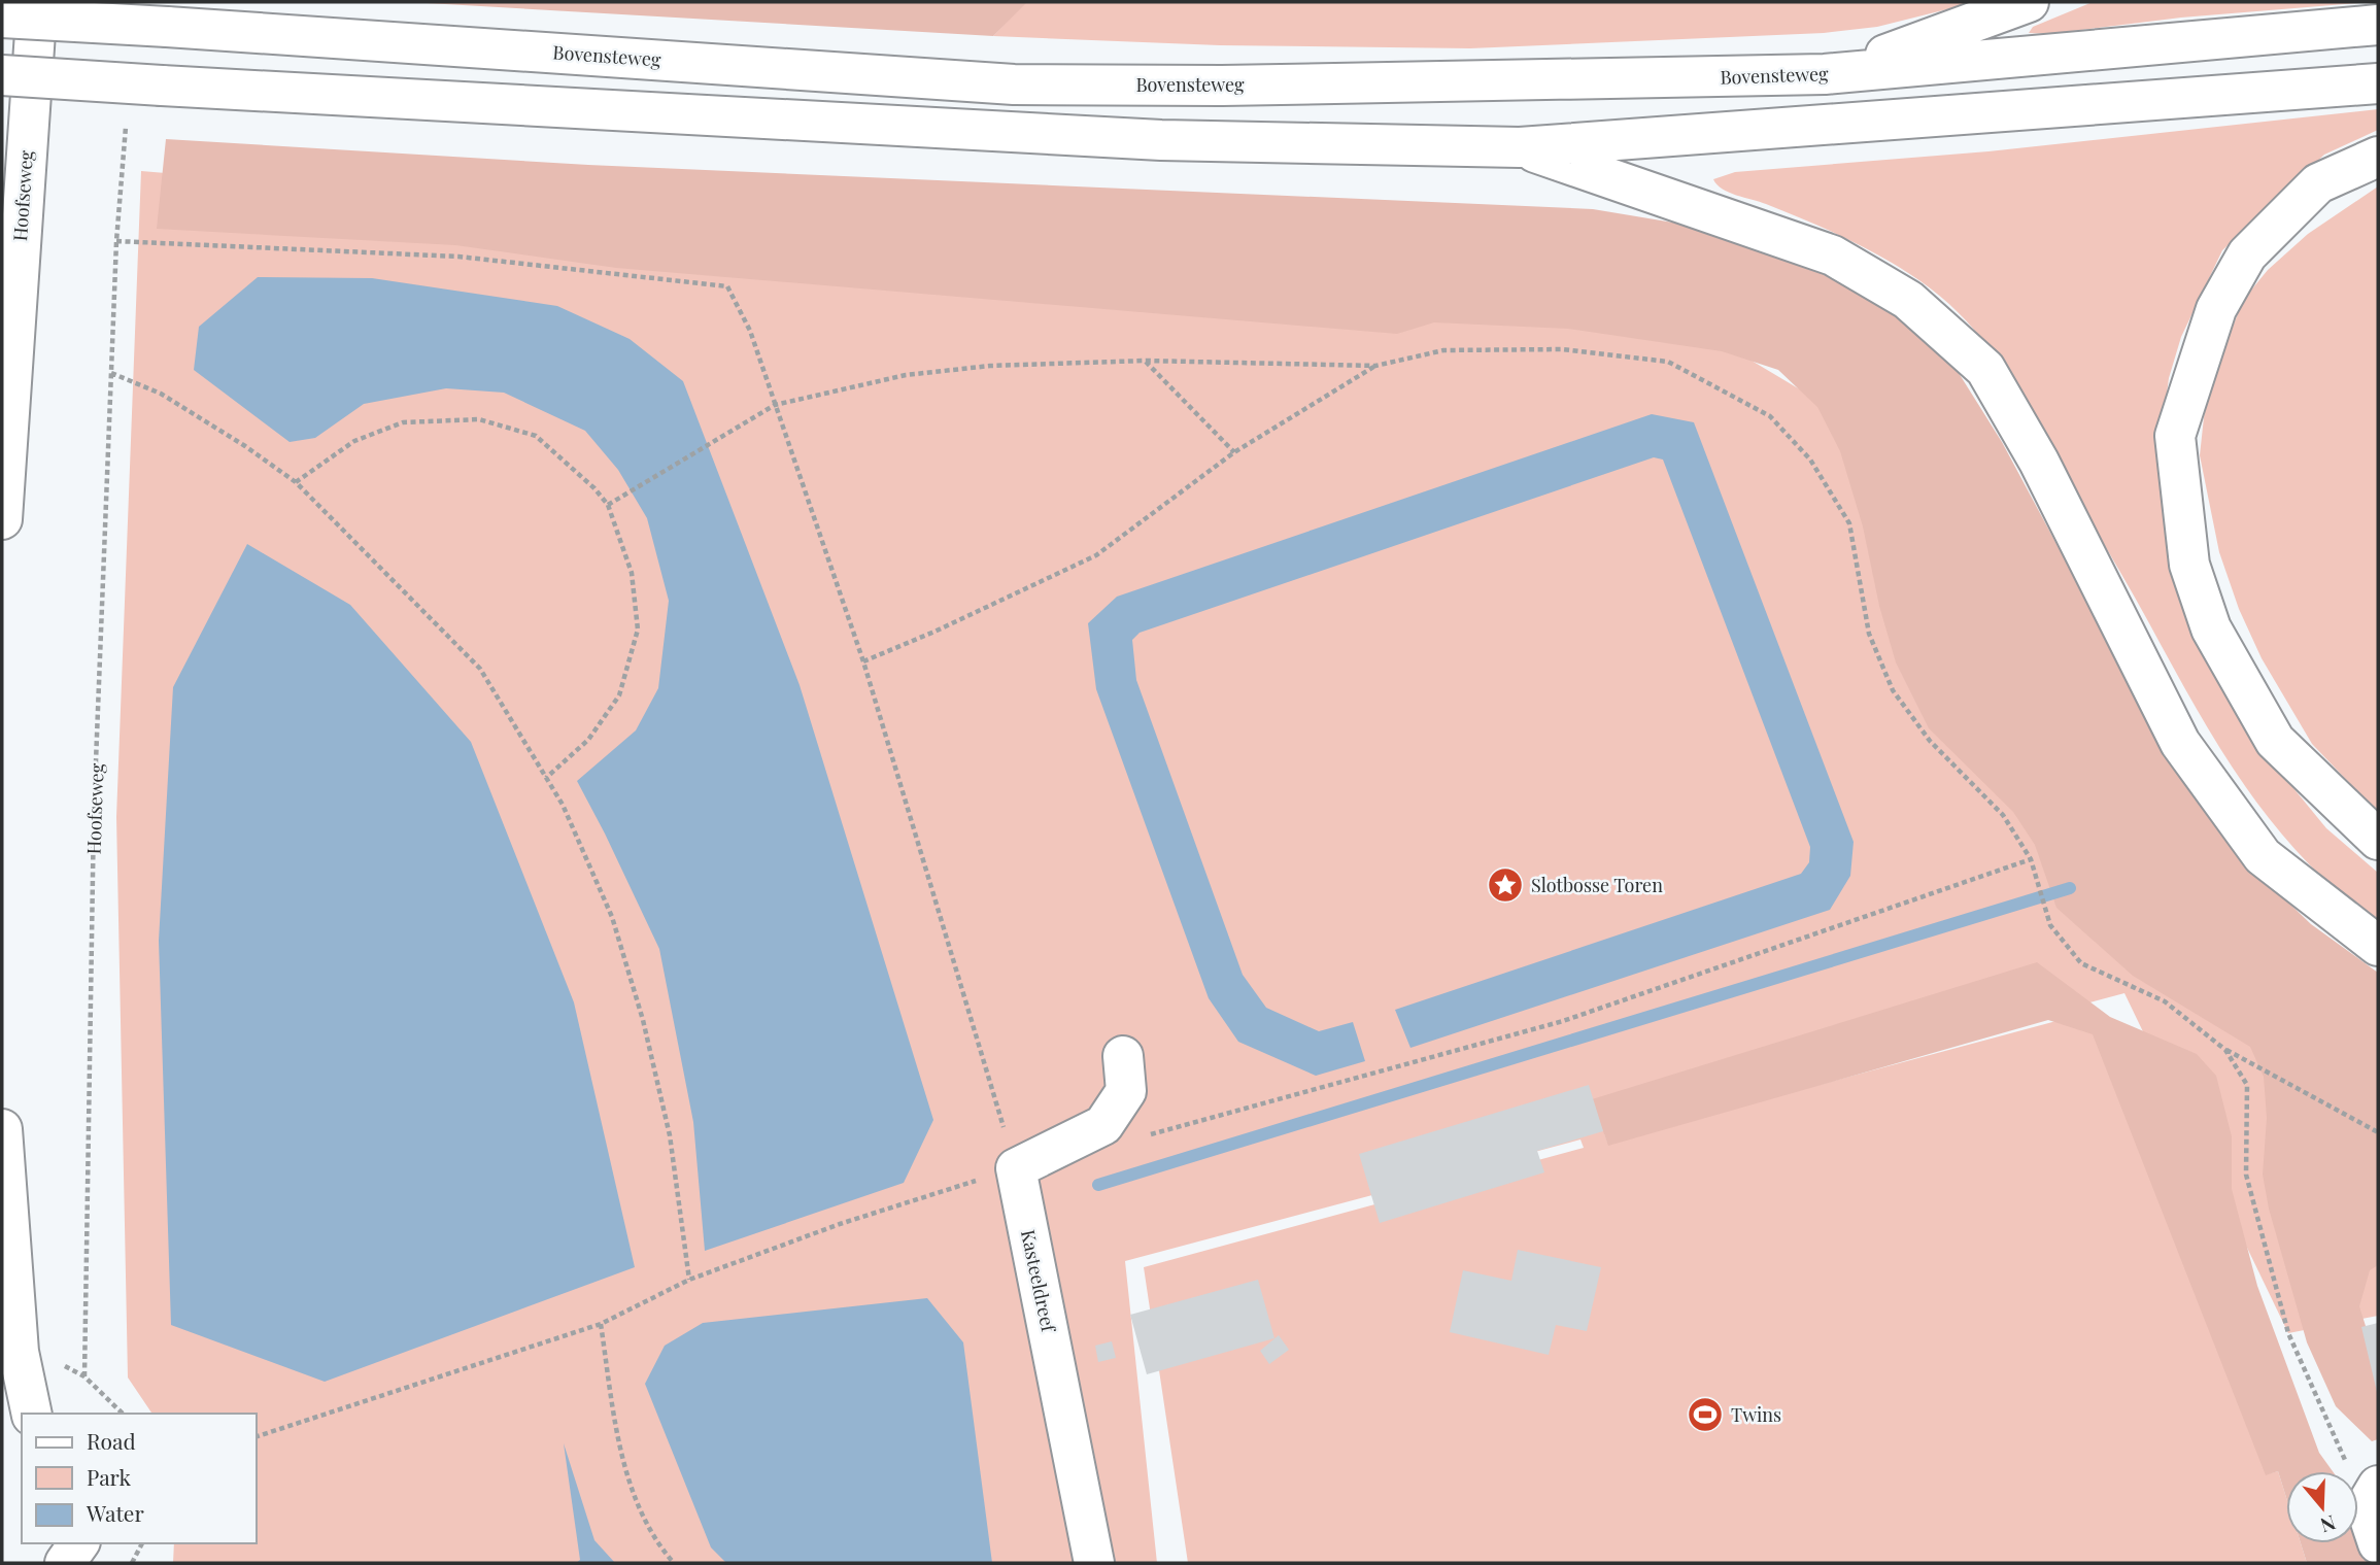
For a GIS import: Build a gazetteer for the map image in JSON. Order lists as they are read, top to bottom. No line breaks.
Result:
{"streets":{"main road":["Bovensteweg","Hoofseweg","Kasteeldreef"]},"places":{"place":["Slotbosse Toren"],"sports":["Twins"]},"legend":["Road","Park","Water"],"north":"bottom"}
